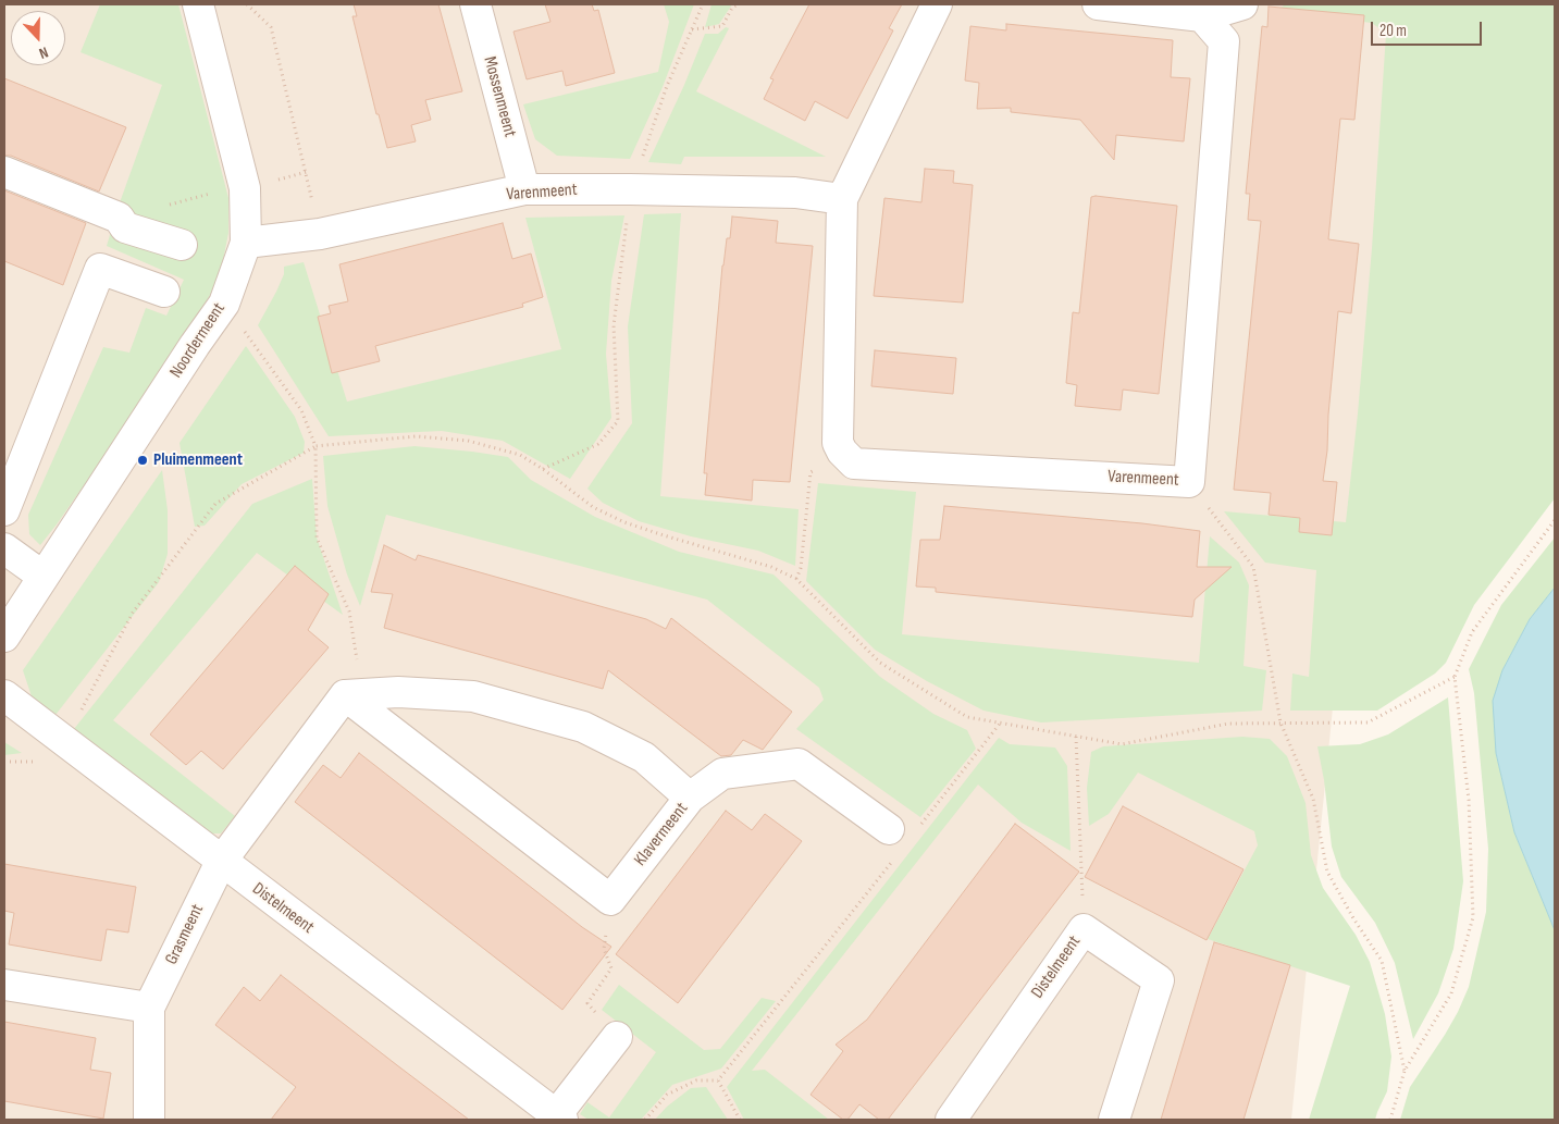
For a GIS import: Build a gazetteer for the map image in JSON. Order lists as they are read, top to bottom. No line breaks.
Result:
{"streets":{"street":["Mossenmeent","Varenmeent","Noordermeent","Klavermeent","Distelmeent","Grasmeent"]},"crossings":[["Mossenmeent","Varenmeent"],["Varenmeent","Noordermeent"],["Distelmeent","Grasmeent"]],"places":["Pluimenmeent"],"scale_bar":"20 m","north":"bottom"}
